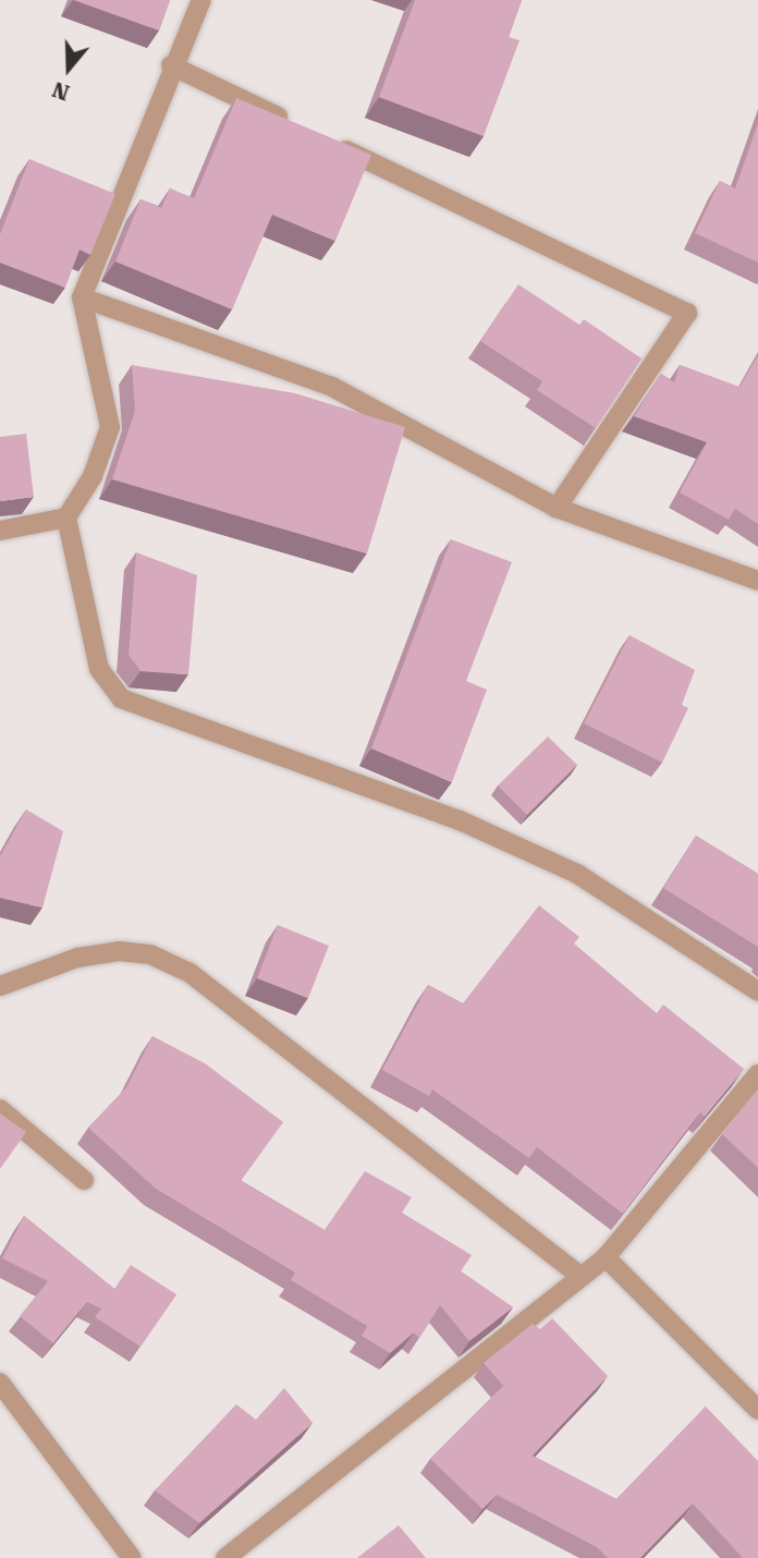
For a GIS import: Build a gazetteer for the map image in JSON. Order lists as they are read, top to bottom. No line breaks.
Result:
{"north":"bottom"}
